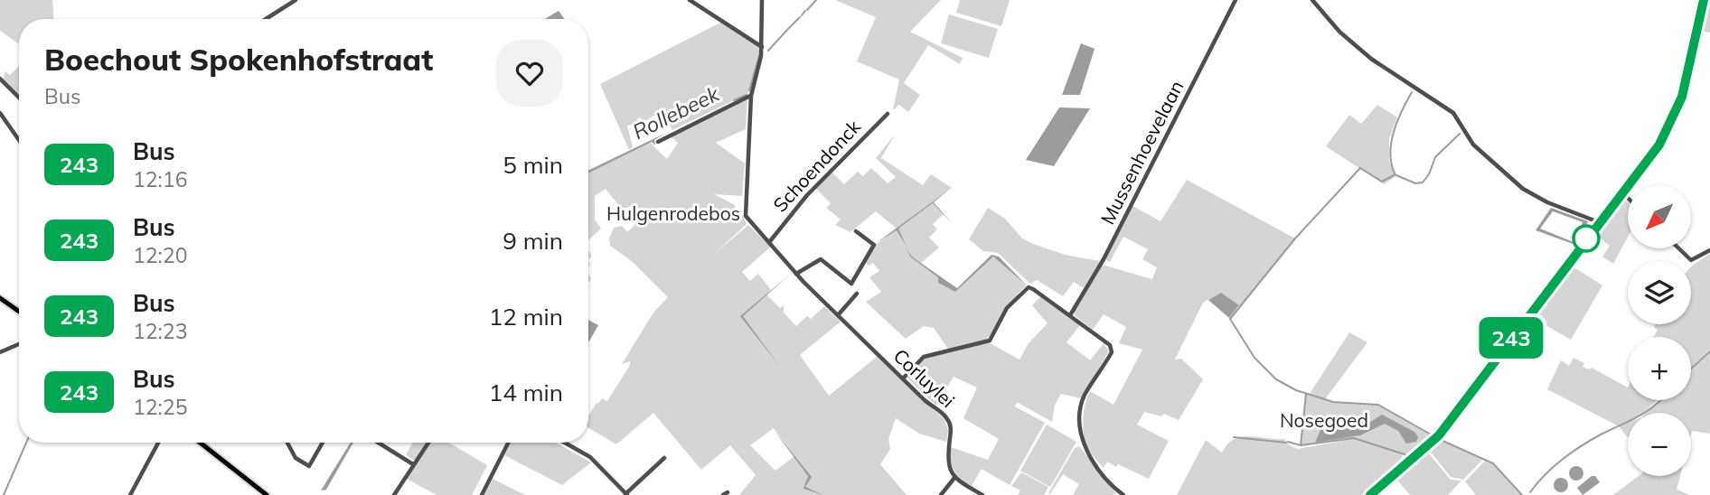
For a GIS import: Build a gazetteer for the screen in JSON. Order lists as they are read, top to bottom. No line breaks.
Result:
{"streets":{"street":["Mussenhoevelaan","Schoendonck","Corluylei"]},"crossings":[["Schoendonck","Corluylei"]],"water":["Rollebeek"],"parks":["Hulgenrodebos","Nosegoed"],"lines":["bus line 243"],"north":"bottom left","page":{"on_map":"243","heading":["Boechout Spokenhofstraat","Bus"],"list":[{"mark":"243","name":"Bus","note":"12:16","value":"5 min"},{"mark":"243","name":"Bus","note":"12:20","value":"9 min"},{"mark":"243","name":"Bus","note":"12:23","value":"12 min"},{"mark":"243","name":"Bus","note":"12:25","value":"14 min"}],"map_buttons":["+","−"]}}
